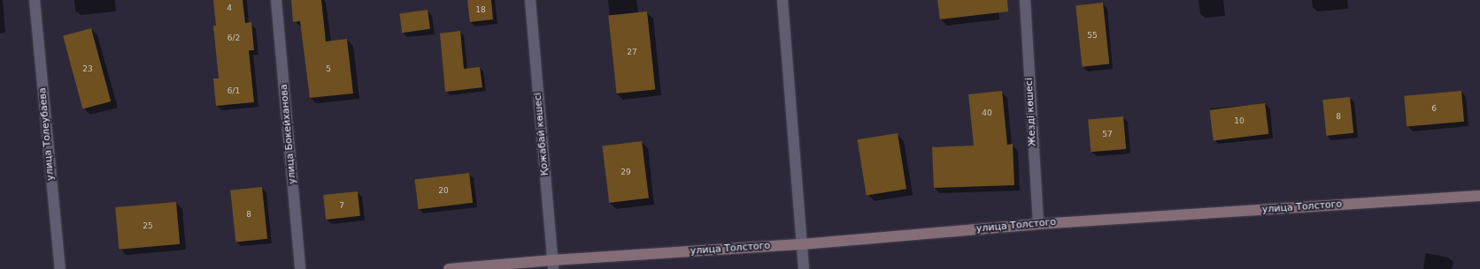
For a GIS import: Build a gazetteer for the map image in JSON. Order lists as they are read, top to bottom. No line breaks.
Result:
{"streets":{"street":["Жезді көшесі","улица Толеубаева","улица Бокейханова","Қожабай көшесі","улица Толстого"]},"crossings":[["Жезді көшесі","улица Толстого"],["Қожабай көшесі","улица Толстого"]],"house_numbers":["4","18","55","6/2","27","23","5","6/1","6","40","8","10","57","29","20","7","8","25"]}
